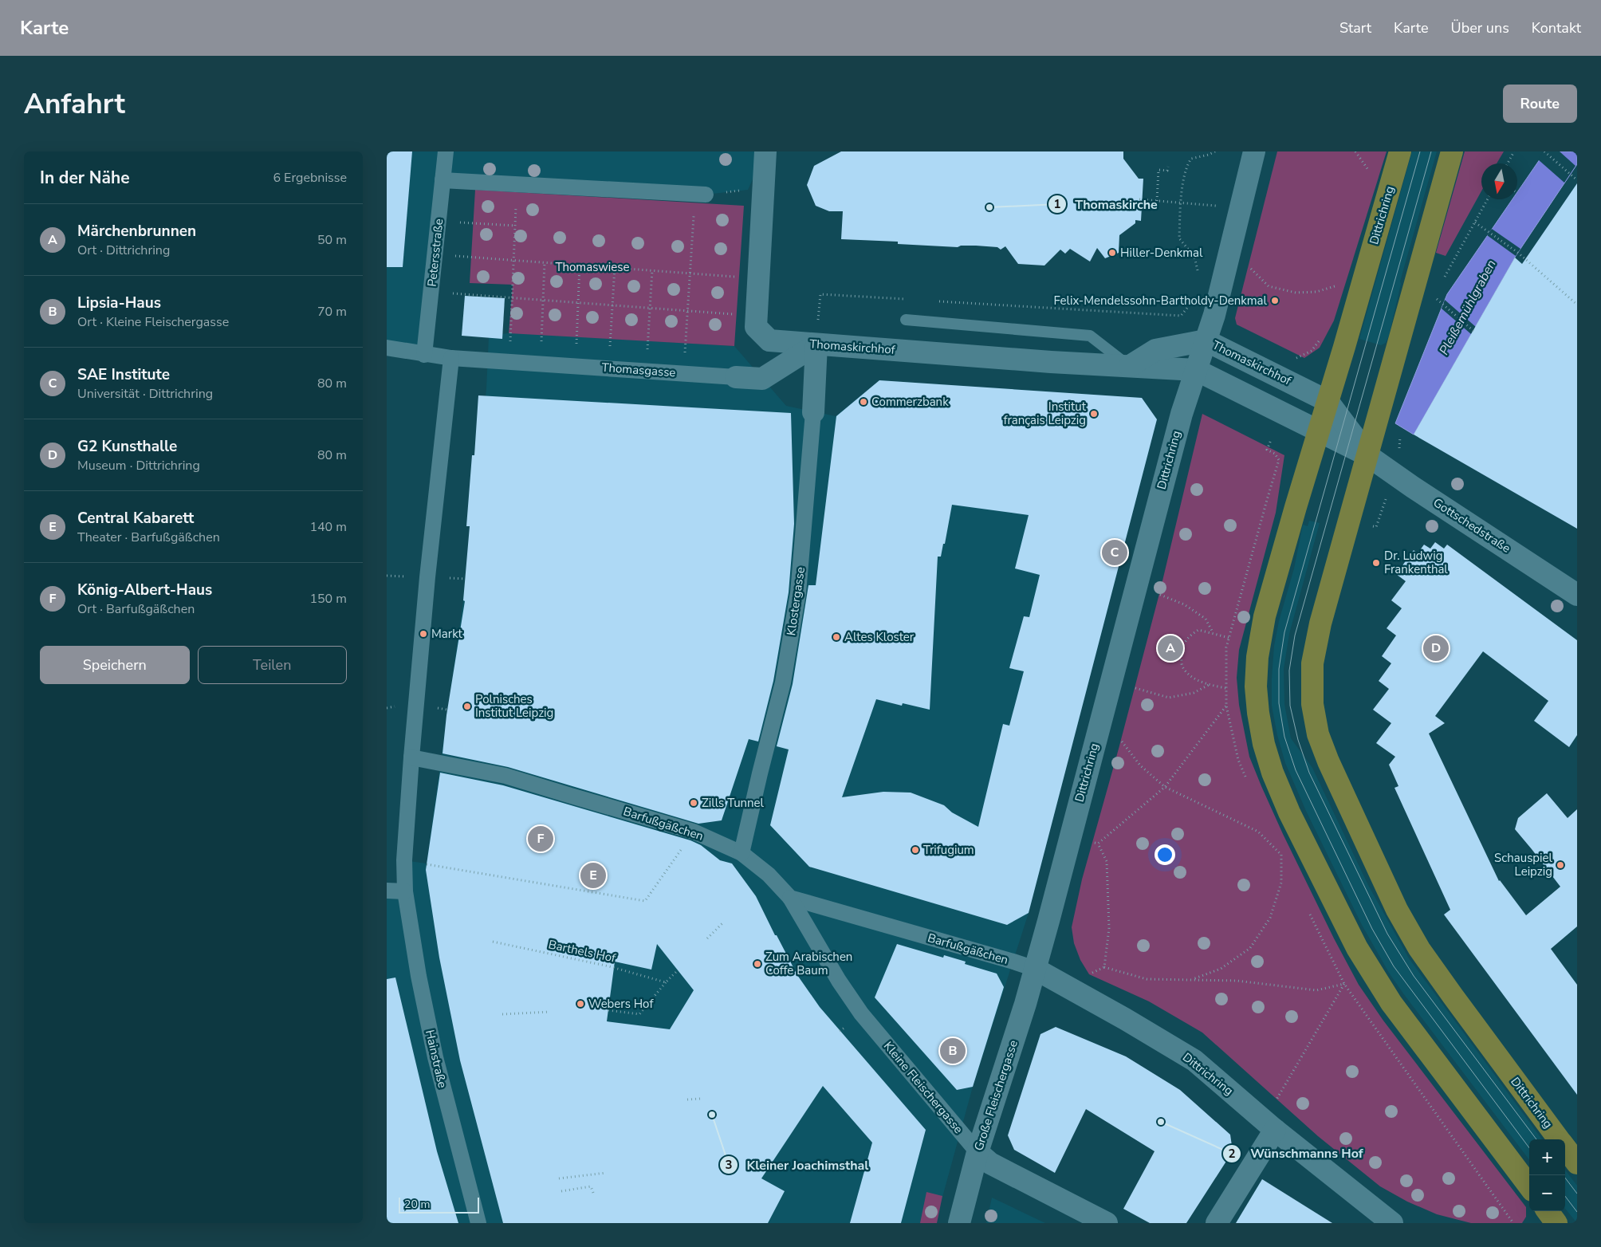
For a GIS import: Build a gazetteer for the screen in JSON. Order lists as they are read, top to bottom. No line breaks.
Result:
{"streets":{"main road":["Dittrichring"],"street":["Petersstraße","Thomaskirchhof","Thomasgasse","Gottschedstraße","Klostergasse","Barfußgäßchen","Hainstraße","Kleine Fleischergasse","Große Fleischergasse"],"path":["Barthels Hof"]},"crossings":[["Dittrichring","Thomaskirchhof"],["Dittrichring","Gottschedstraße"],["Dittrichring","Barfußgäßchen"],["Dittrichring","Große Fleischergasse"],["Thomaskirchhof","Thomasgasse"],["Thomaskirchhof","Gottschedstraße"],["Thomaskirchhof","Klostergasse"],["Thomasgasse","Klostergasse"],["Klostergasse","Barfußgäßchen"],["Barfußgäßchen","Kleine Fleischergasse"],["Barfußgäßchen","Große Fleischergasse"],["Kleine Fleischergasse","Große Fleischergasse"]],"water":["Pleißemühlgraben"],"parks":["Thomaswiese"],"places":["Thomaskirche","Hiller-Denkmal","Felix-Mendelssohn-Bartholdy-Denkmal","Commerzbank","Institut français Leipzig","Dr. Ludwig Frankenthal","Markt","Altes Kloster","Polnisches Institut Leipzig","Zills Tunnel","Trifugium","Schauspiel Leipzig","Zum Arabischen Coffe Baum","Webers Hof","Kleiner Joachimsthal","Wünschmanns Hof"],"scale_bar":"20 m","north":"bottom","page":{"header":"Karte","nav":["Start","Karte","Über uns","Kontakt"],"buttons":["Route",["Speichern","Teilen"]],"title":"Anfahrt","heading":["In der Nähe","6 Ergebnisse"],"list":[{"mark":"A","name":"Märchenbrunnen","note":"Ort · Dittrichring","value":"50 m"},{"mark":"B","name":"Lipsia-Haus","note":"Ort · Kleine Fleischergasse","value":"70 m"},{"mark":"C","name":"SAE Institute","note":"Universität · Dittrichring","value":"80 m"},{"mark":"D","name":"G2 Kunsthalle","note":"Museum · Dittrichring","value":"80 m"},{"mark":"E","name":"Central Kabarett","note":"Theater · Barfußgäßchen","value":"140 m"},{"mark":"F","name":"König-Albert-Haus","note":"Ort · Barfußgäßchen","value":"150 m"}],"pins":["C","A","D","F","E","B"],"map_buttons":["+","−"],"scale":"20 m"}}
